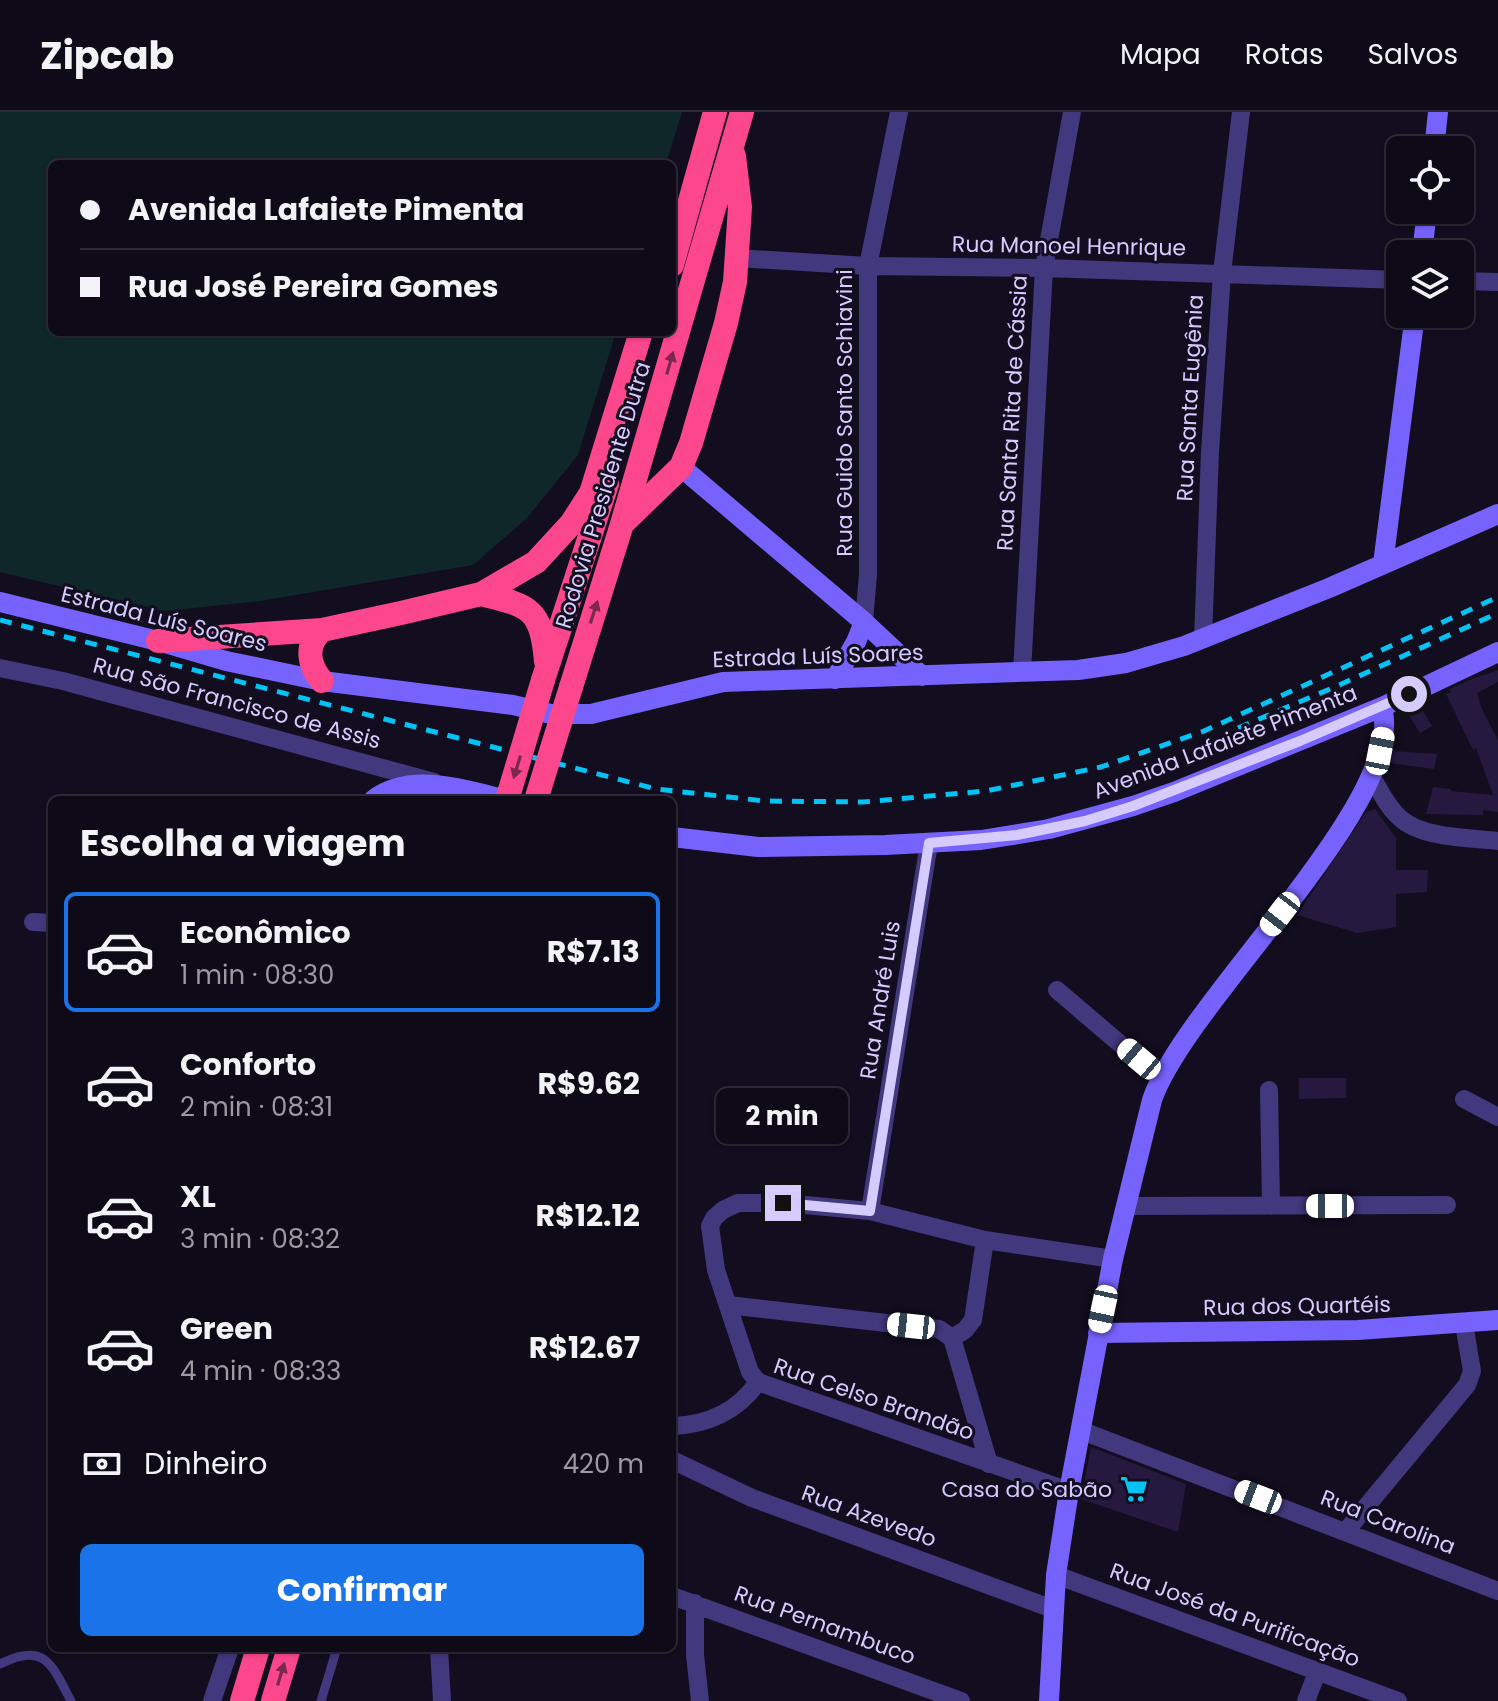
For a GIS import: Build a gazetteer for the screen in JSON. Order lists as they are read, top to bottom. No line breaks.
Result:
{"streets":{"highway":["Rodovia Presidente Dutra"],"main road":["Estrada Luís Soares","Avenida Lafaiete Pimenta","Rua dos Quartéis"],"street":["Rua Manoel Henrique","Rua Santa Eugênia","Rua Guido Santo Schiavini","Rua Santa Rita de Cássia","Rua São Francisco de Assis","Rua André Luis","Rua Celso Brandão","Rua Azevedo","Rua Carolina","Rua José da Purificação","Rua Pernambuco"]},"crossings":[["Rua Manoel Henrique","Rua Santa Eugênia"],["Rua Manoel Henrique","Rua Guido Santo Schiavini"],["Rua Manoel Henrique","Rua Santa Rita de Cássia"],["Rua Santa Eugênia","Estrada Luís Soares"],["Rua Santa Rita de Cássia","Estrada Luís Soares"],["Avenida Lafaiete Pimenta","Rua André Luis"]],"places":{"supermarket":["Casa do Sabão"]},"page":{"header":"Zipcab","nav":["Mapa","Rotas","Salvos"],"banner":["Avenida Lafaiete Pimenta","Rua José Pereira Gomes"],"heading":"Escolha a viagem","list":[{"name":"Econômico","note":"1 min · 08:30","value":"R$7.13"},{"name":"Conforto","note":"2 min · 08:31","value":"R$9.62"},{"name":"XL","note":"3 min · 08:32","value":"R$12.12"},{"name":"Green","note":"4 min · 08:33","value":"R$12.67"}],"bubble":"2 min","pay":["Dinheiro","420 m"],"buttons":"Confirmar"}}
